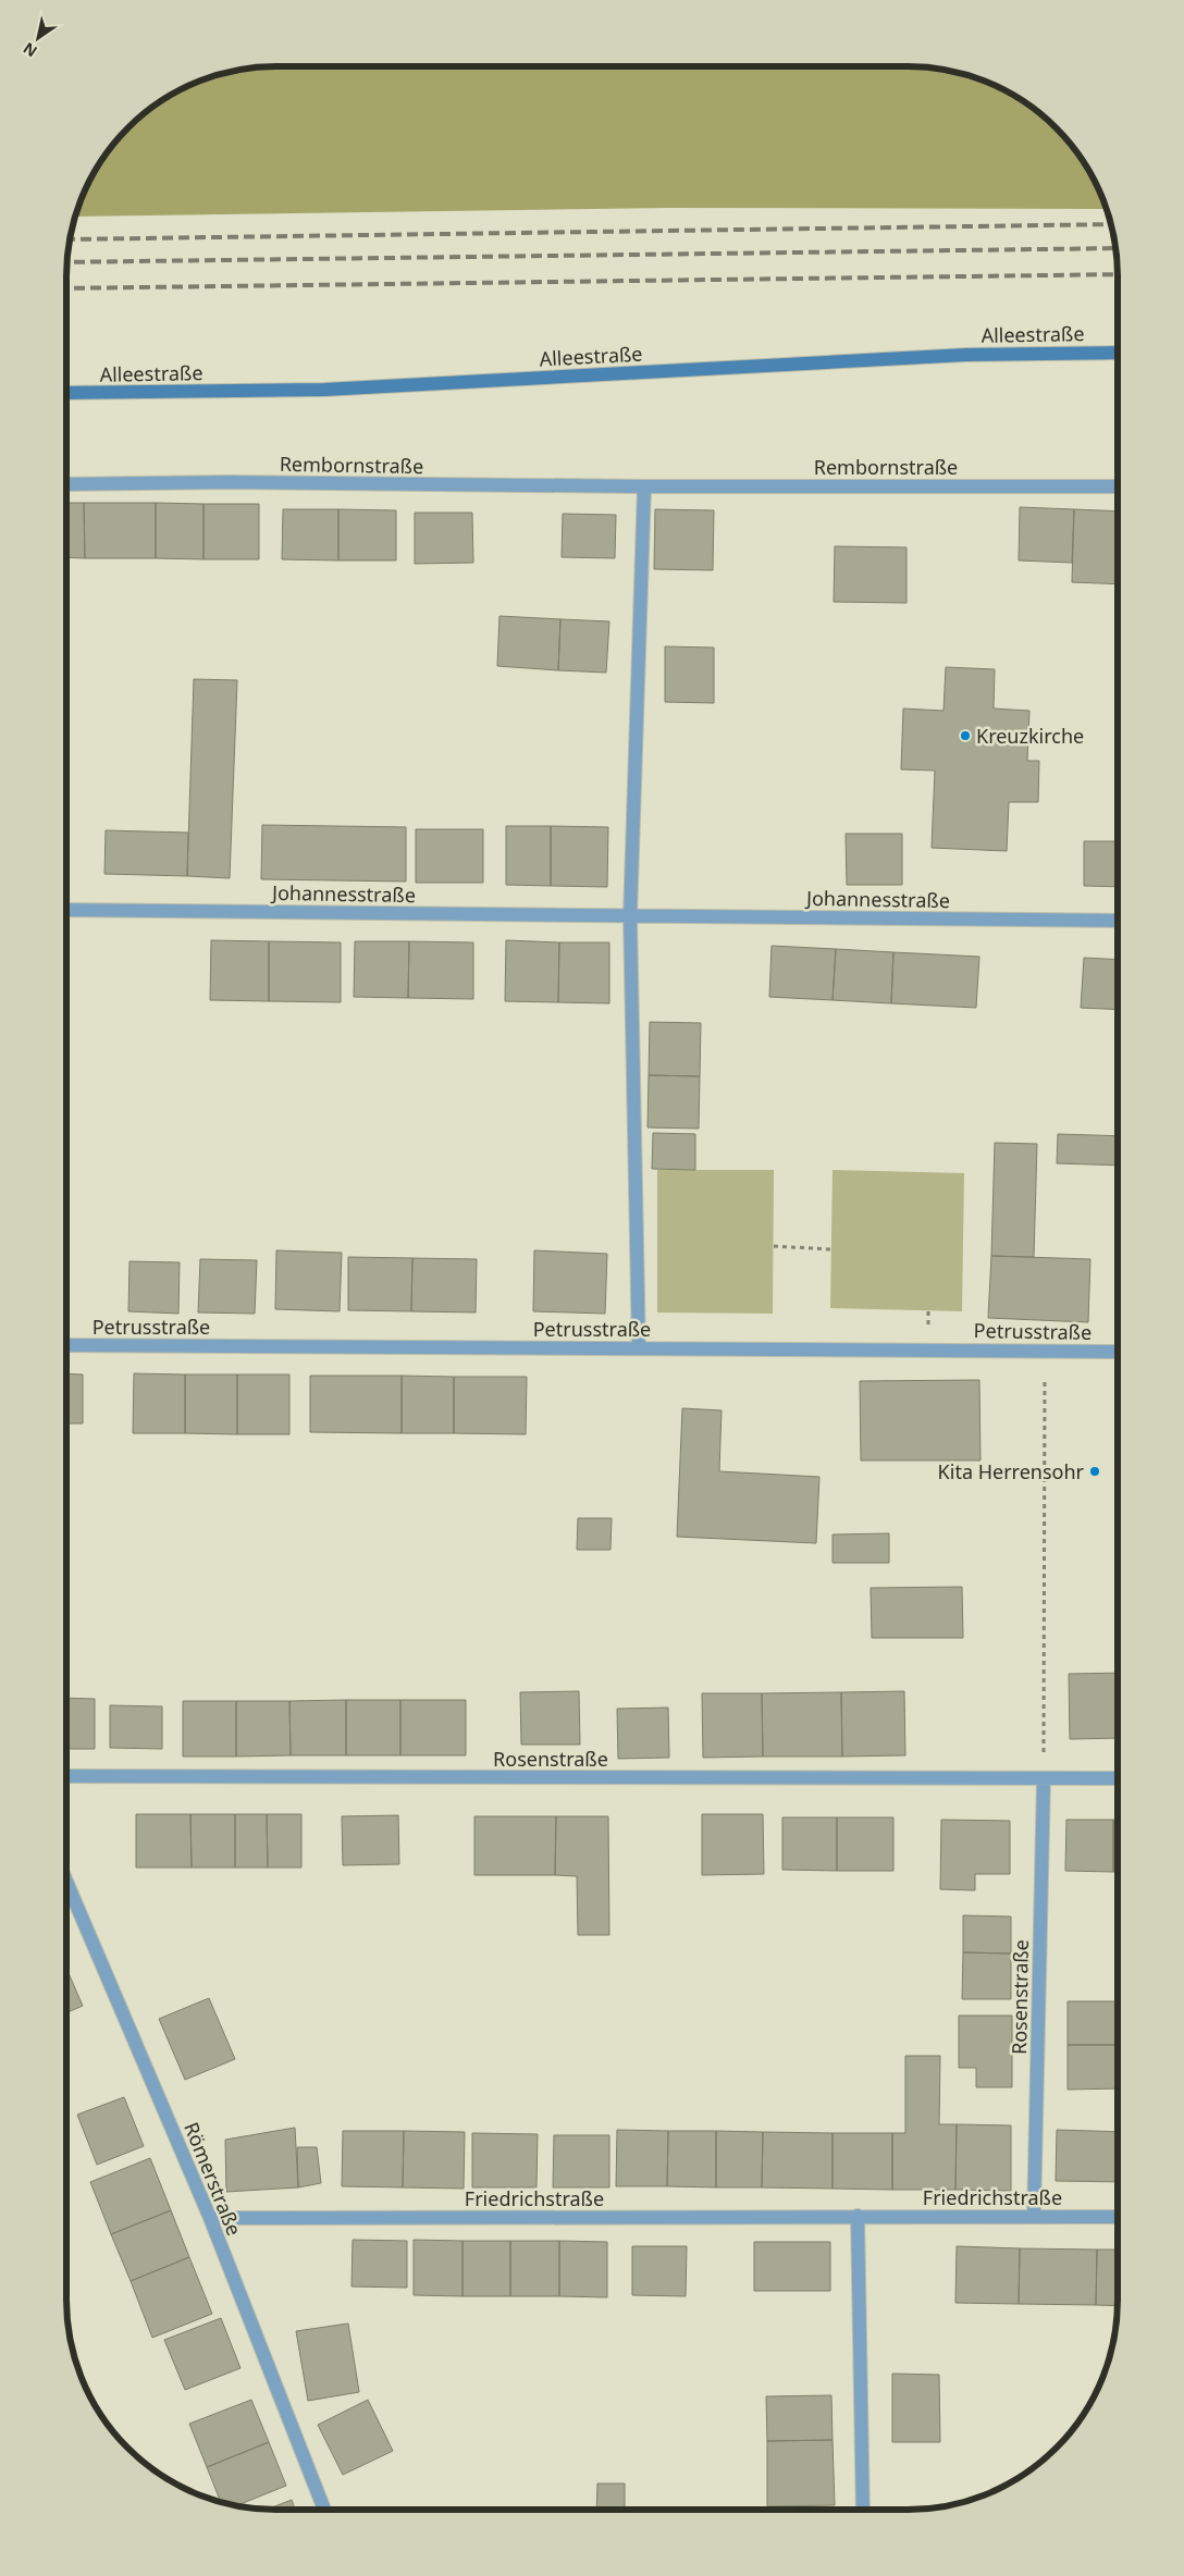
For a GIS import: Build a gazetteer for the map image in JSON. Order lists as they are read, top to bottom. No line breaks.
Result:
{"streets":{"street":["Alleestraße","Rembornstraße","Johannesstraße","Petrusstraße","Rosenstraße","Römerstraße","Friedrichstraße"]},"crossings":[["Rosenstraße","Friedrichstraße"],["Römerstraße","Friedrichstraße"]],"places":["Kreuzkirche","Kita Herrensohr"],"north":"bottom left"}
